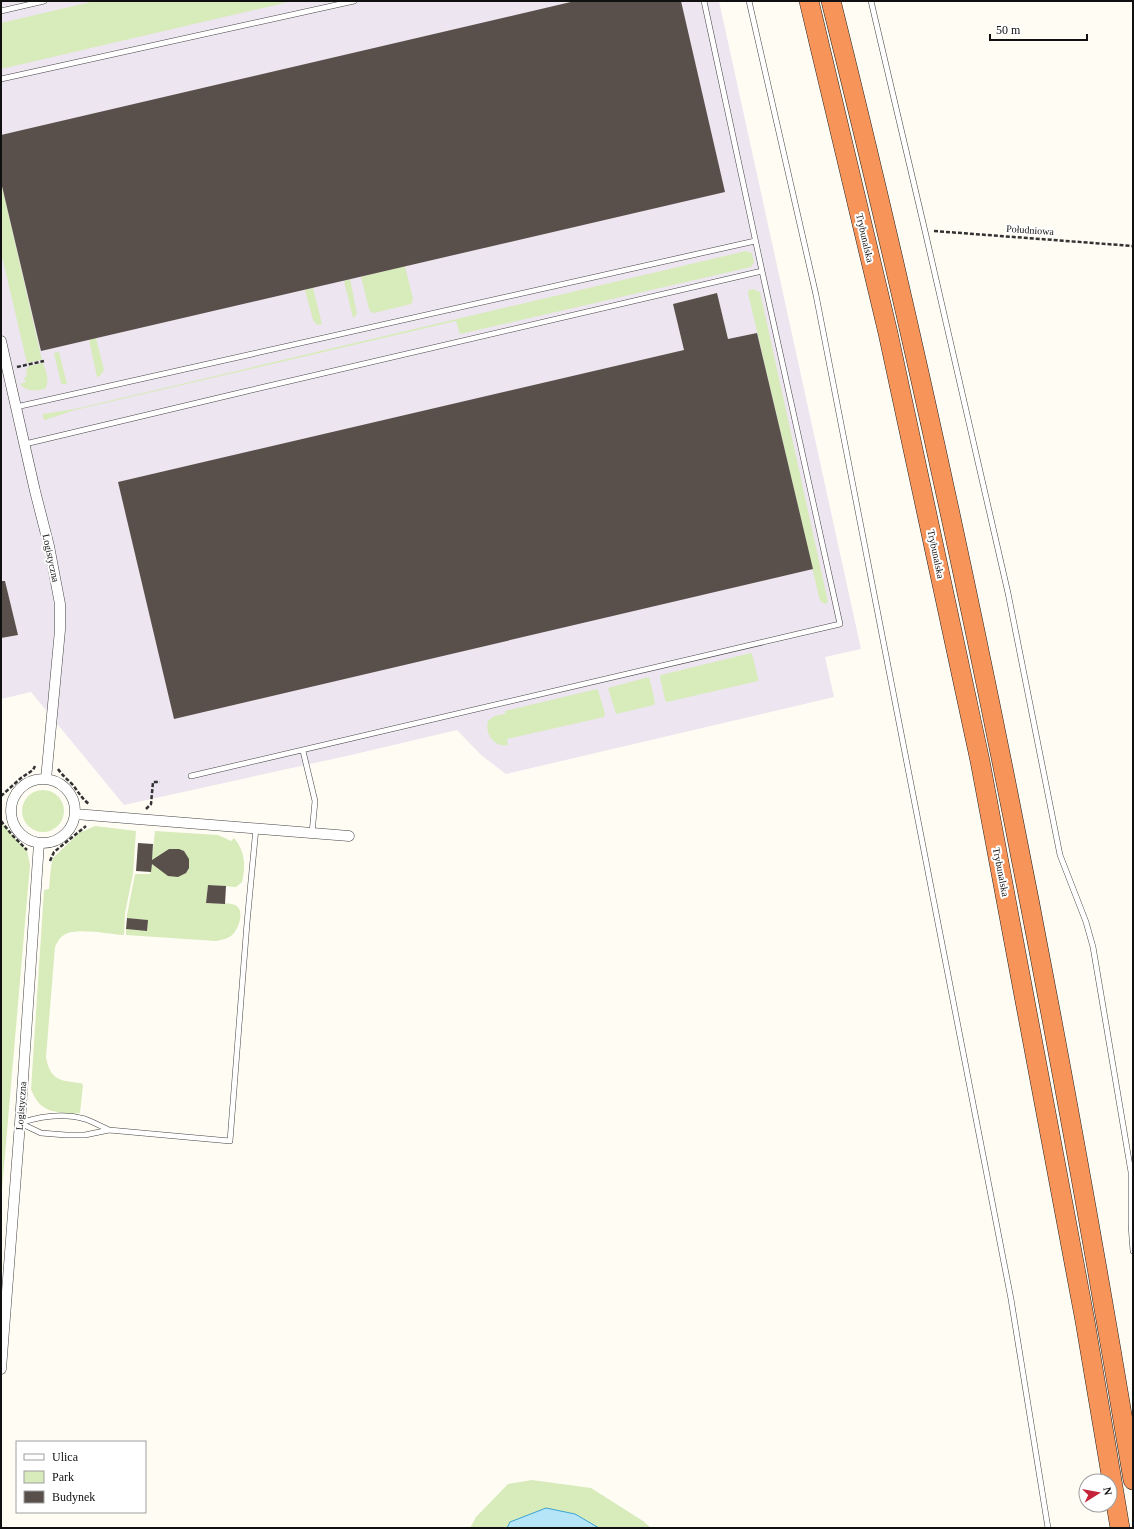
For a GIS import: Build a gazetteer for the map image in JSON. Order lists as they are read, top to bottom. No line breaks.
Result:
{"streets":{"highway":["Trybunalska"],"street":["Logistyczna"],"path":["Południowa"]},"legend":["Ulica","Park","Budynek"],"scale_bar":"50 m","north":"right"}
